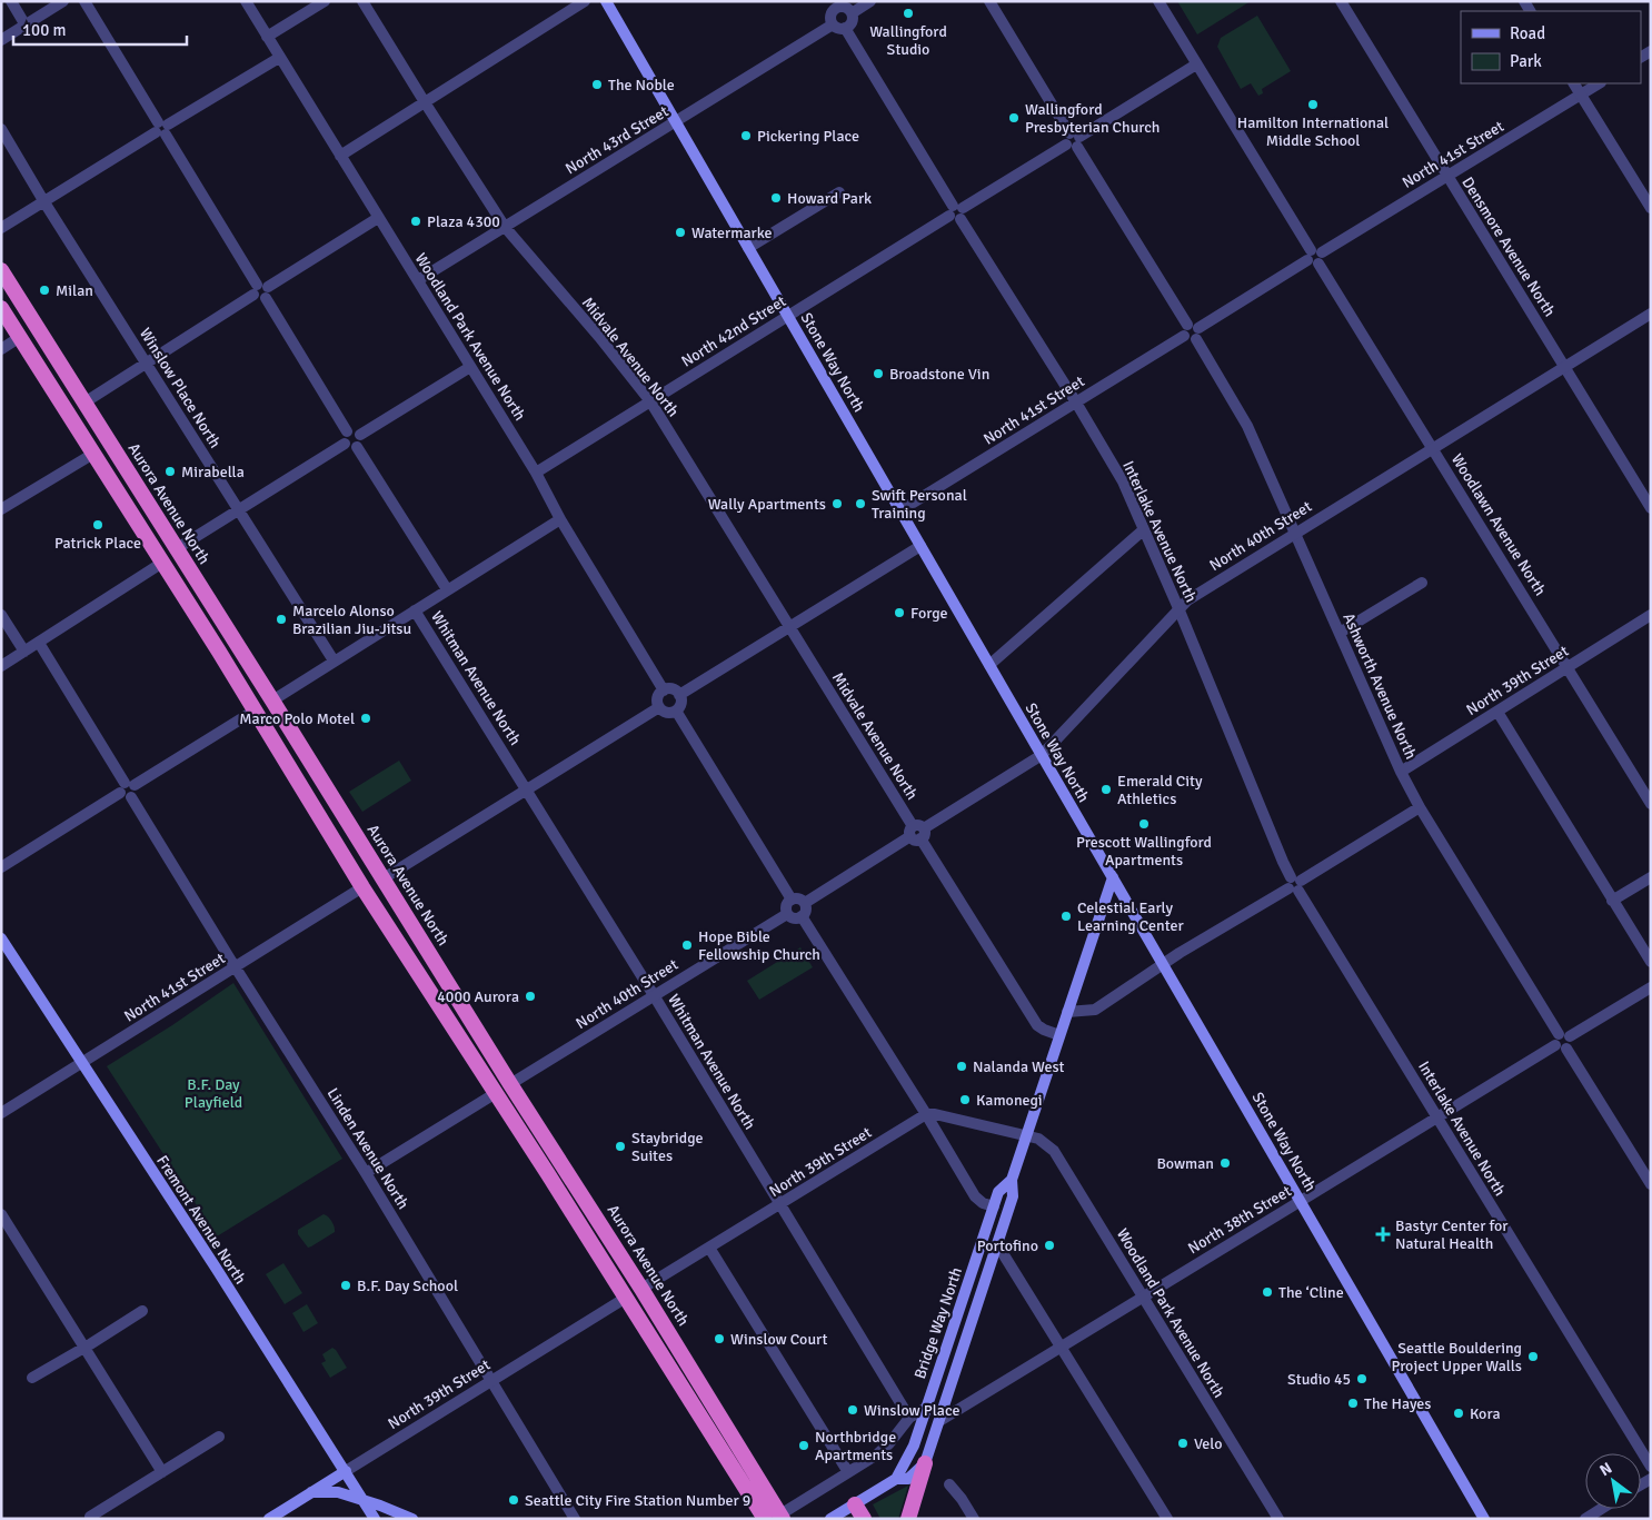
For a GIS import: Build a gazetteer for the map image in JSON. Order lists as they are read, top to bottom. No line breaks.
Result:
{"streets":{"highway":["Aurora Avenue North"],"main road":["Stone Way North","North 39th Street","Fremont Avenue North","Bridge Way North"],"street":["North 43rd Street","North 41st Street","Densmore Avenue North","North 42nd Street","Woodland Park Avenue North","Midvale Avenue North","Winslow Place North","Woodlawn Avenue North","Interlake Avenue North","North 40th Street","Whitman Avenue North","Ashworth Avenue North","Linden Avenue North","North 38th Street"]},"crossings":[["North 43rd Street","Woodland Park Avenue North"],["North 43rd Street","Midvale Avenue North"],["North 43rd Street","Stone Way North"],["North 43rd Street","Interlake Avenue North"],["North 41st Street","Densmore Avenue North"],["North 41st Street","Stone Way North"],["North 41st Street","Woodlawn Avenue North"],["North 41st Street","Interlake Avenue North"],["North 41st Street","Ashworth Avenue North"],["North 41st Street","Linden Avenue North"],["North 41st Street","Fremont Avenue North"],["Densmore Avenue North","North 40th Street"],["North 42nd Street","Woodland Park Avenue North"],["North 42nd Street","Midvale Avenue North"],["North 42nd Street","Stone Way North"],["North 42nd Street","Woodlawn Avenue North"],["North 42nd Street","Interlake Avenue North"],["North 42nd Street","Ashworth Avenue North"],["Woodland Park Avenue North","North 38th Street"],["Woodland Park Avenue North","Bridge Way North"],["Midvale Avenue North","North 40th Street"],["Midvale Avenue North","Bridge Way North"],["Stone Way North","North 40th Street"],["Stone Way North","North 38th Street"],["Stone Way North","Bridge Way North"],["Aurora Avenue North","North 40th Street"],["Aurora Avenue North","North 39th Street"],["Woodlawn Avenue North","North 40th Street"],["Woodlawn Avenue North","North 39th Street"],["Interlake Avenue North","North 40th Street"],["Interlake Avenue North","North 38th Street"],["North 40th Street","Whitman Avenue North"],["North 40th Street","Ashworth Avenue North"],["Whitman Avenue North","North 39th Street"],["North 39th Street","Ashworth Avenue North"],["North 39th Street","Linden Avenue North"],["North 39th Street","Fremont Avenue North"],["Ashworth Avenue North","North 38th Street"],["North 38th Street","Bridge Way North"]],"parks":["B.F. Day Playfield"],"places":{"other":["Wallingford Studio","The Noble","Hamilton International Middle School","Wallingford Presbyterian Church","Pickering Place","Howard Park","Plaza 4300","Watermarke","Milan","Broadstone Vin","Mirabella","Wally Apartments","Swift Personal Training","Patrick Place","Forge","Marcelo Alonso Brazilian Jiu-Jitsu","Marco Polo Motel","Emerald City Athletics","Prescott Wallingford Apartments","Celestial Early Learning Center","Hope Bible Fellowship Church","4000 Aurora","Nalanda West","Kamonegi","Staybridge Suites","Bowman","Portofino","B.F. Day School","The ‘Cline","Winslow Court","Seattle Bouldering Project Upper Walls","Studio 45","The Hayes","Winslow Place","Kora","Velo","Northbridge Apartments","Seattle City Fire Station Number 9"],"health":["Bastyr Center for Natural Health"]},"legend":["Road","Park"],"scale_bar":"100 m","north":"top left"}
